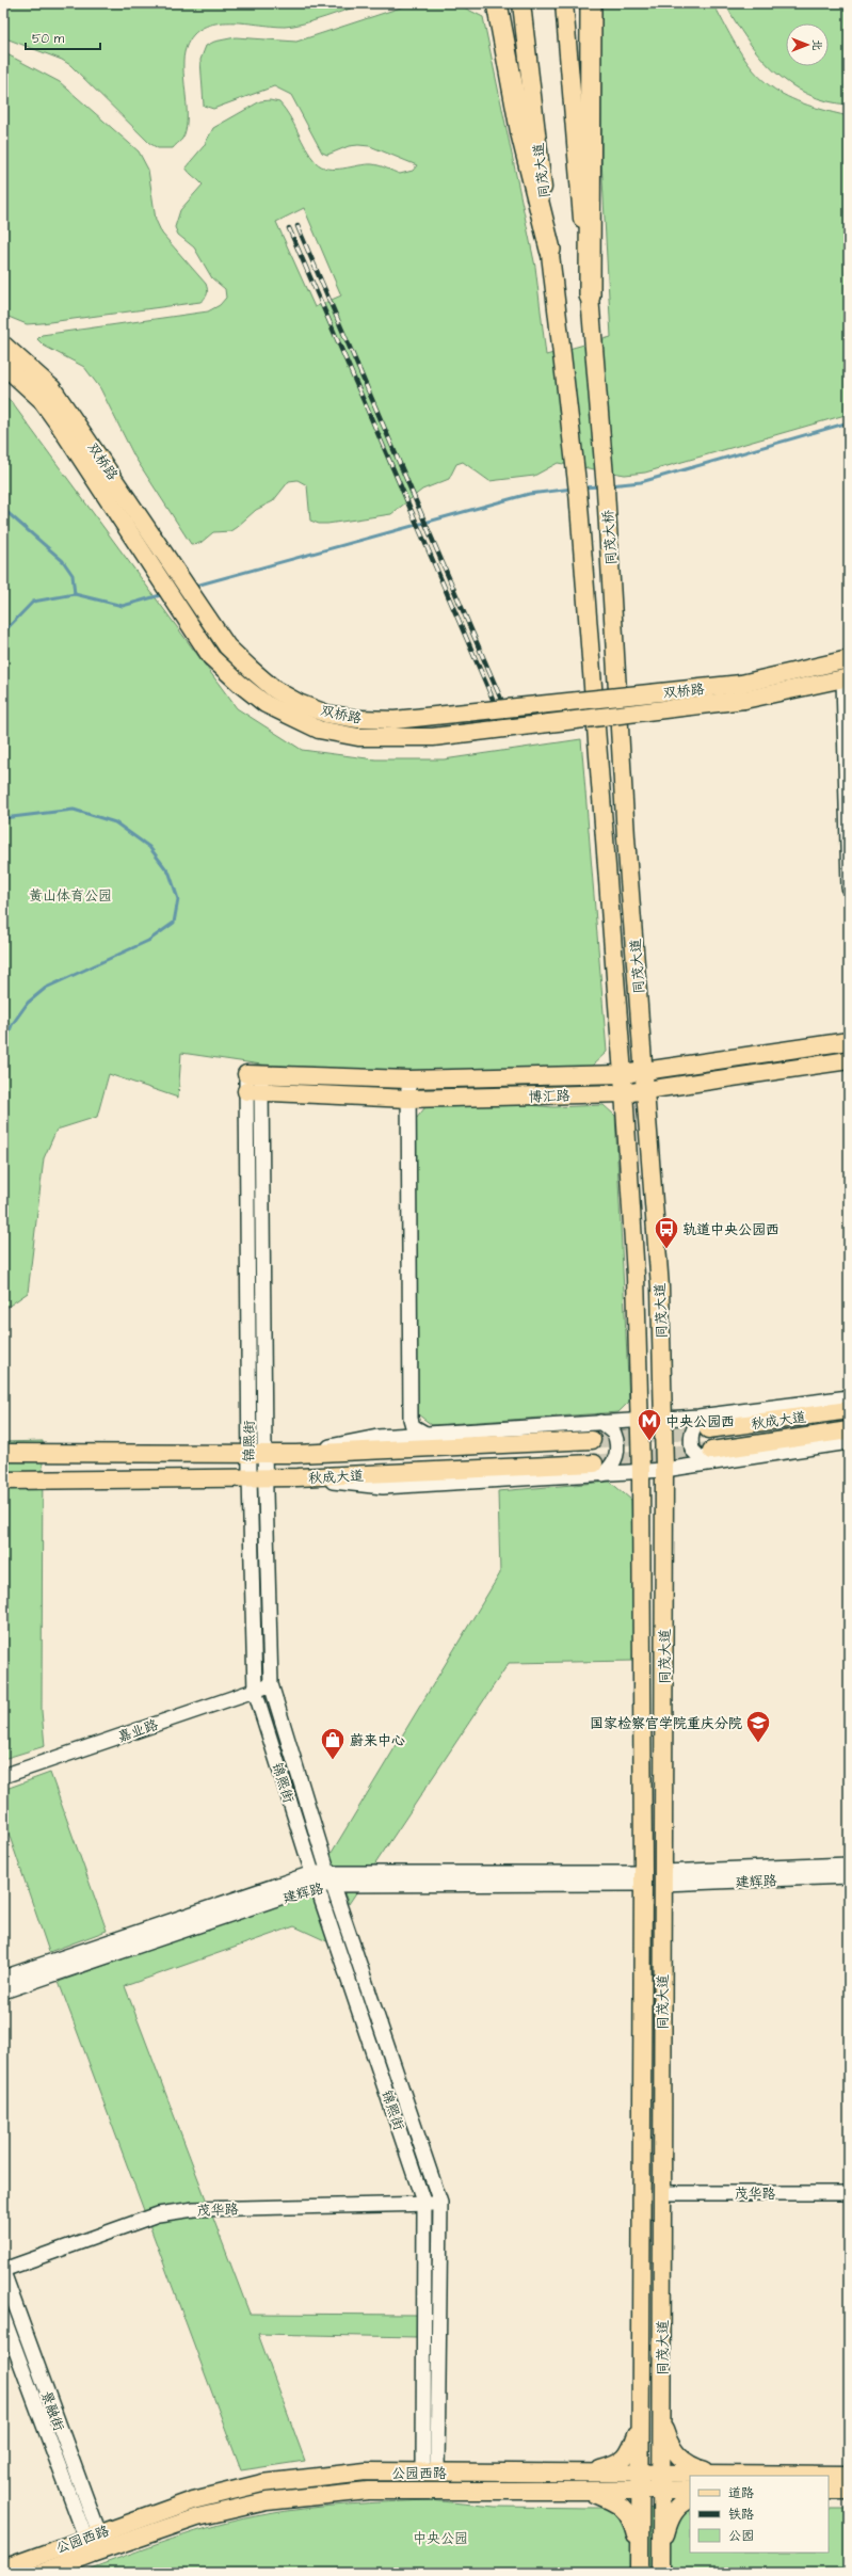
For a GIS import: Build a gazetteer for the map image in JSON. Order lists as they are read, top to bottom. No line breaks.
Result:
{"streets":{"main road":["同茂大道","双桥路","同茂大桥","博汇路","秋成大道","公园西路"],"street":["锦熙街","嘉业路","建辉路","茂华路","景融街"]},"crossings":[["同茂大道","同茂大桥"],["同茂大道","博汇路"],["同茂大道","建辉路"],["同茂大道","茂华路"],["同茂大道","公园西路"],["博汇路","锦熙街"],["秋成大道","锦熙街"],["锦熙街","嘉业路"],["锦熙街","建辉路"],["锦熙街","茂华路"],["锦熙街","公园西路"],["茂华路","景融街"],["景融街","公园西路"]],"parks":["黄山体育公园","中央公园"],"places":{"bus stop":["轨道中央公园西"],"metro station":["中央公园西"],"school or university":["国家检察官学院重庆分院"],"shop":["蔚来中心"]},"legend":["道路","铁路","公园"],"scale_bar":"50 m","north":"right"}
